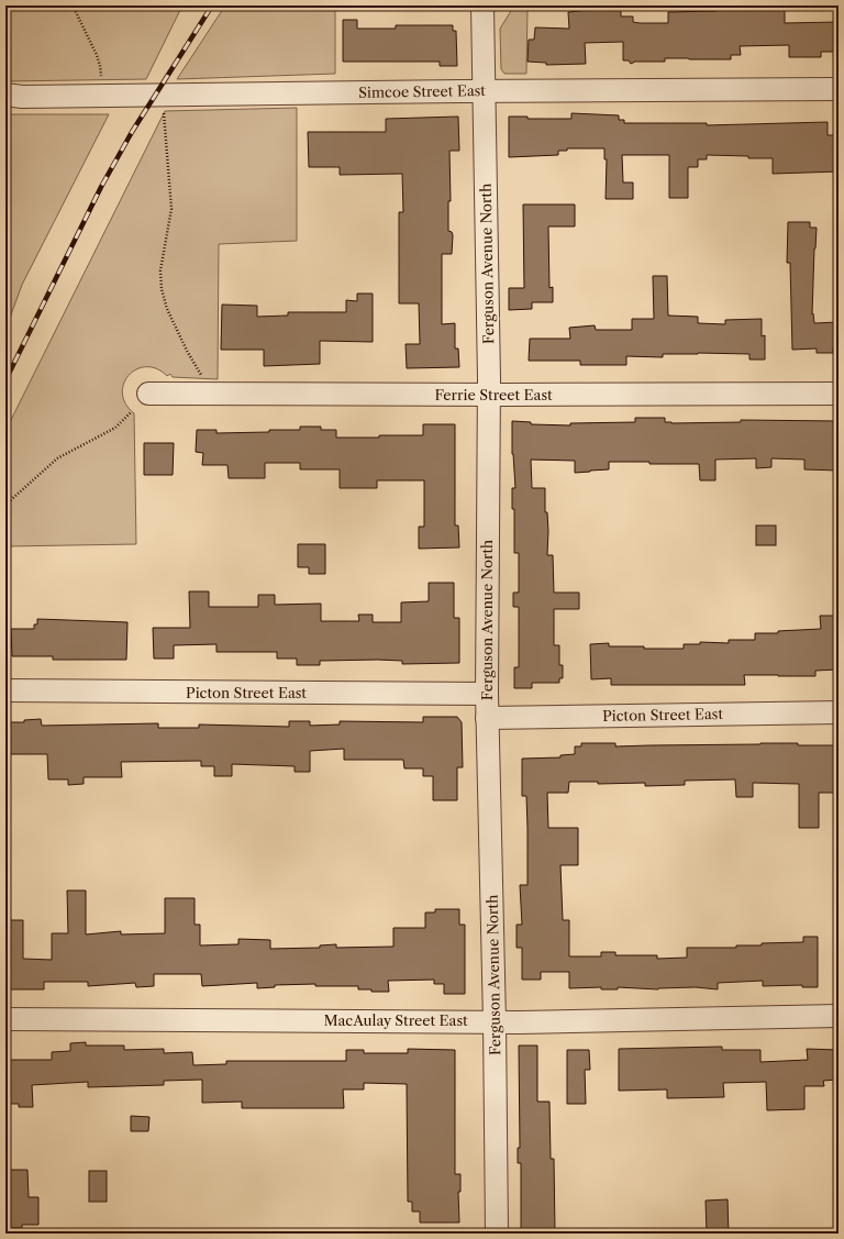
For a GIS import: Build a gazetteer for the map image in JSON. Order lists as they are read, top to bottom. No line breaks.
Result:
{"streets":{"street":["Simcoe Street East","Ferguson Avenue North","Ferrie Street East","Picton Street East","MacAulay Street East"]},"crossings":[["Simcoe Street East","Ferguson Avenue North"],["Ferguson Avenue North","Ferrie Street East"],["Ferguson Avenue North","Picton Street East"],["Ferguson Avenue North","MacAulay Street East"]]}
